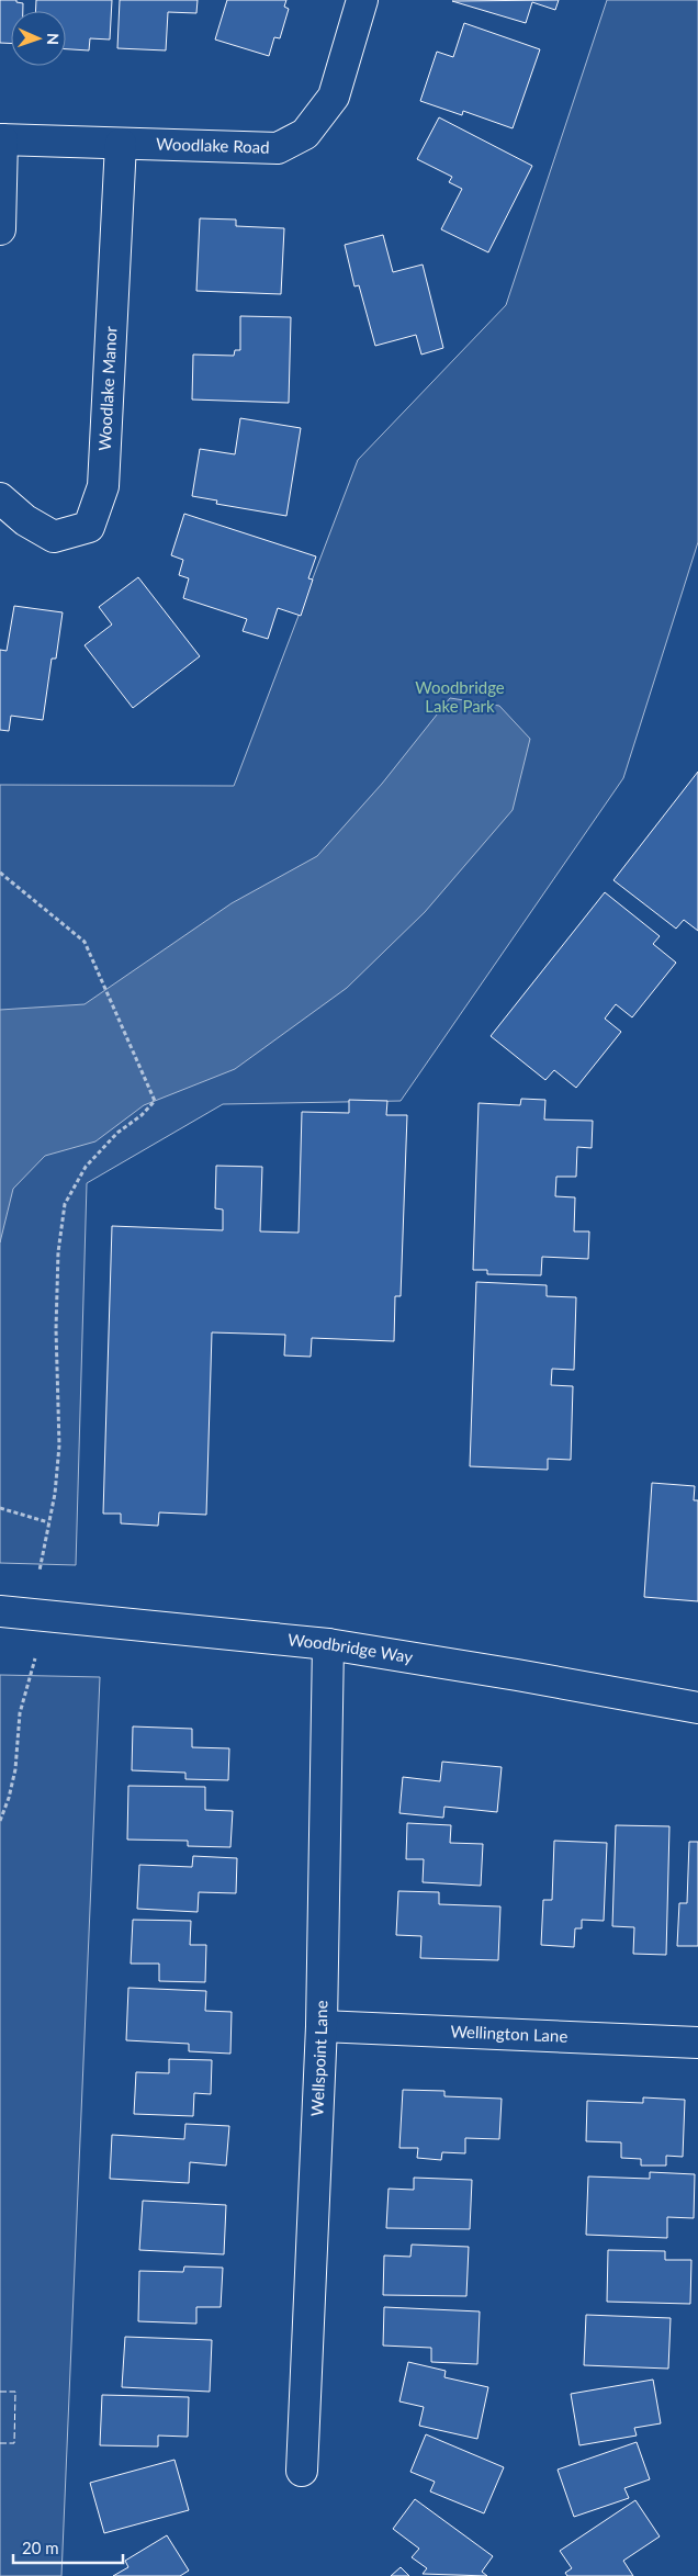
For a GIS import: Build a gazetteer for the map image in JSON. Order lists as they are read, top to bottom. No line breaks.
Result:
{"streets":{"street":["Woodlake Road","Woodlake Manor","Woodbridge Way","Wellington Lane","Wellspoint Lane"]},"crossings":[["Woodlake Road","Woodlake Manor"],["Woodbridge Way","Wellspoint Lane"],["Wellington Lane","Wellspoint Lane"]],"parks":["Woodbridge Lake Park"],"scale_bar":"20 m","north":"right"}
